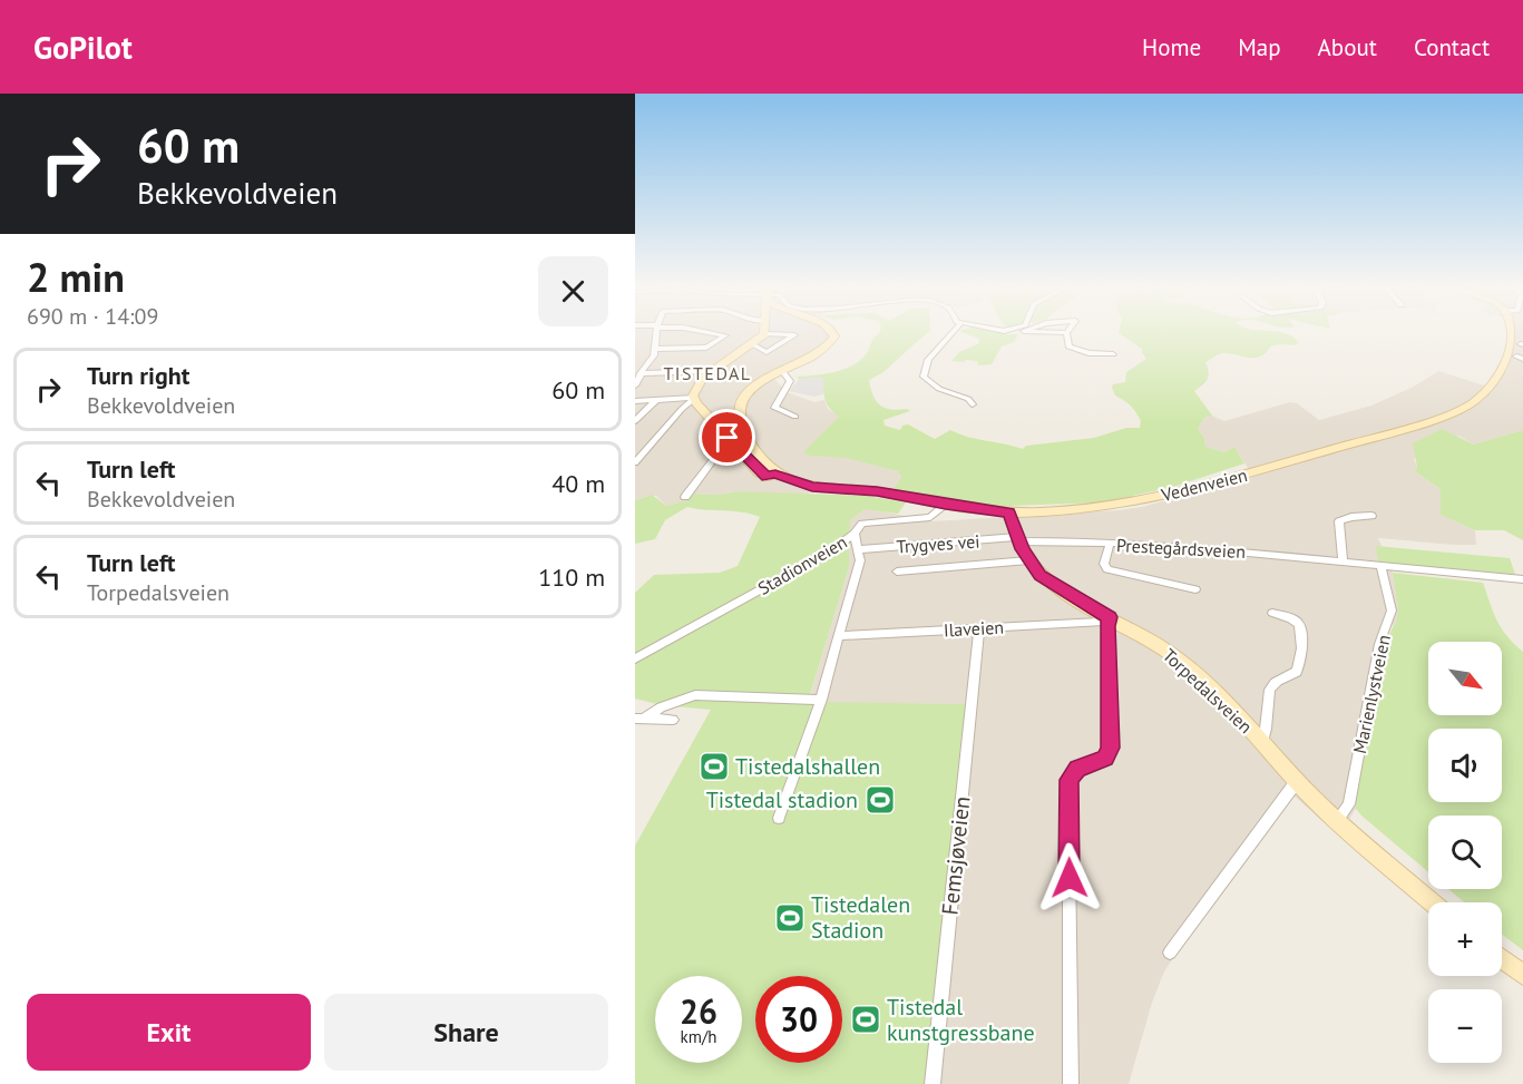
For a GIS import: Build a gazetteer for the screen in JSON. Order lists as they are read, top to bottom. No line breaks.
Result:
{"streets":{"main road":["Vedenveien","Torpedalsveien"],"street":["Trygves vei","Prestegårdsveien","Stadionveien","Ilaveien","Marienlystveien","Femsjøveien"]},"crossings":[["Vedenveien","Torpedalsveien"],["Trygves vei","Prestegårdsveien"],["Trygves vei","Stadionveien"],["Trygves vei","Torpedalsveien"],["Prestegårdsveien","Torpedalsveien"],["Prestegårdsveien","Marienlystveien"],["Stadionveien","Ilaveien"],["Ilaveien","Torpedalsveien"],["Ilaveien","Femsjøveien"],["Torpedalsveien","Marienlystveien"]],"districts":["TISTEDAL"],"places":{"sports":["Tistedalshallen","Tistedal stadion","Tistedalen Stadion","Tistedal kunstgressbane"]},"north":"bottom right","page":{"header":"GoPilot","nav":["Home","Map","About","Contact"],"turn":["60 m","Bekkevoldveien"],"heading":["2 min","690 m · 14:09"],"list":[{"name":"Turn right","note":"Bekkevoldveien","value":"60 m"},{"name":"Turn left","note":"Bekkevoldveien","value":"40 m"},{"name":"Turn left","note":"Torpedalsveien","value":"110 m"}],"map_buttons":["+","−"],"speed":"26 km/h","limit":"30","buttons":["Exit","Share"]}}
